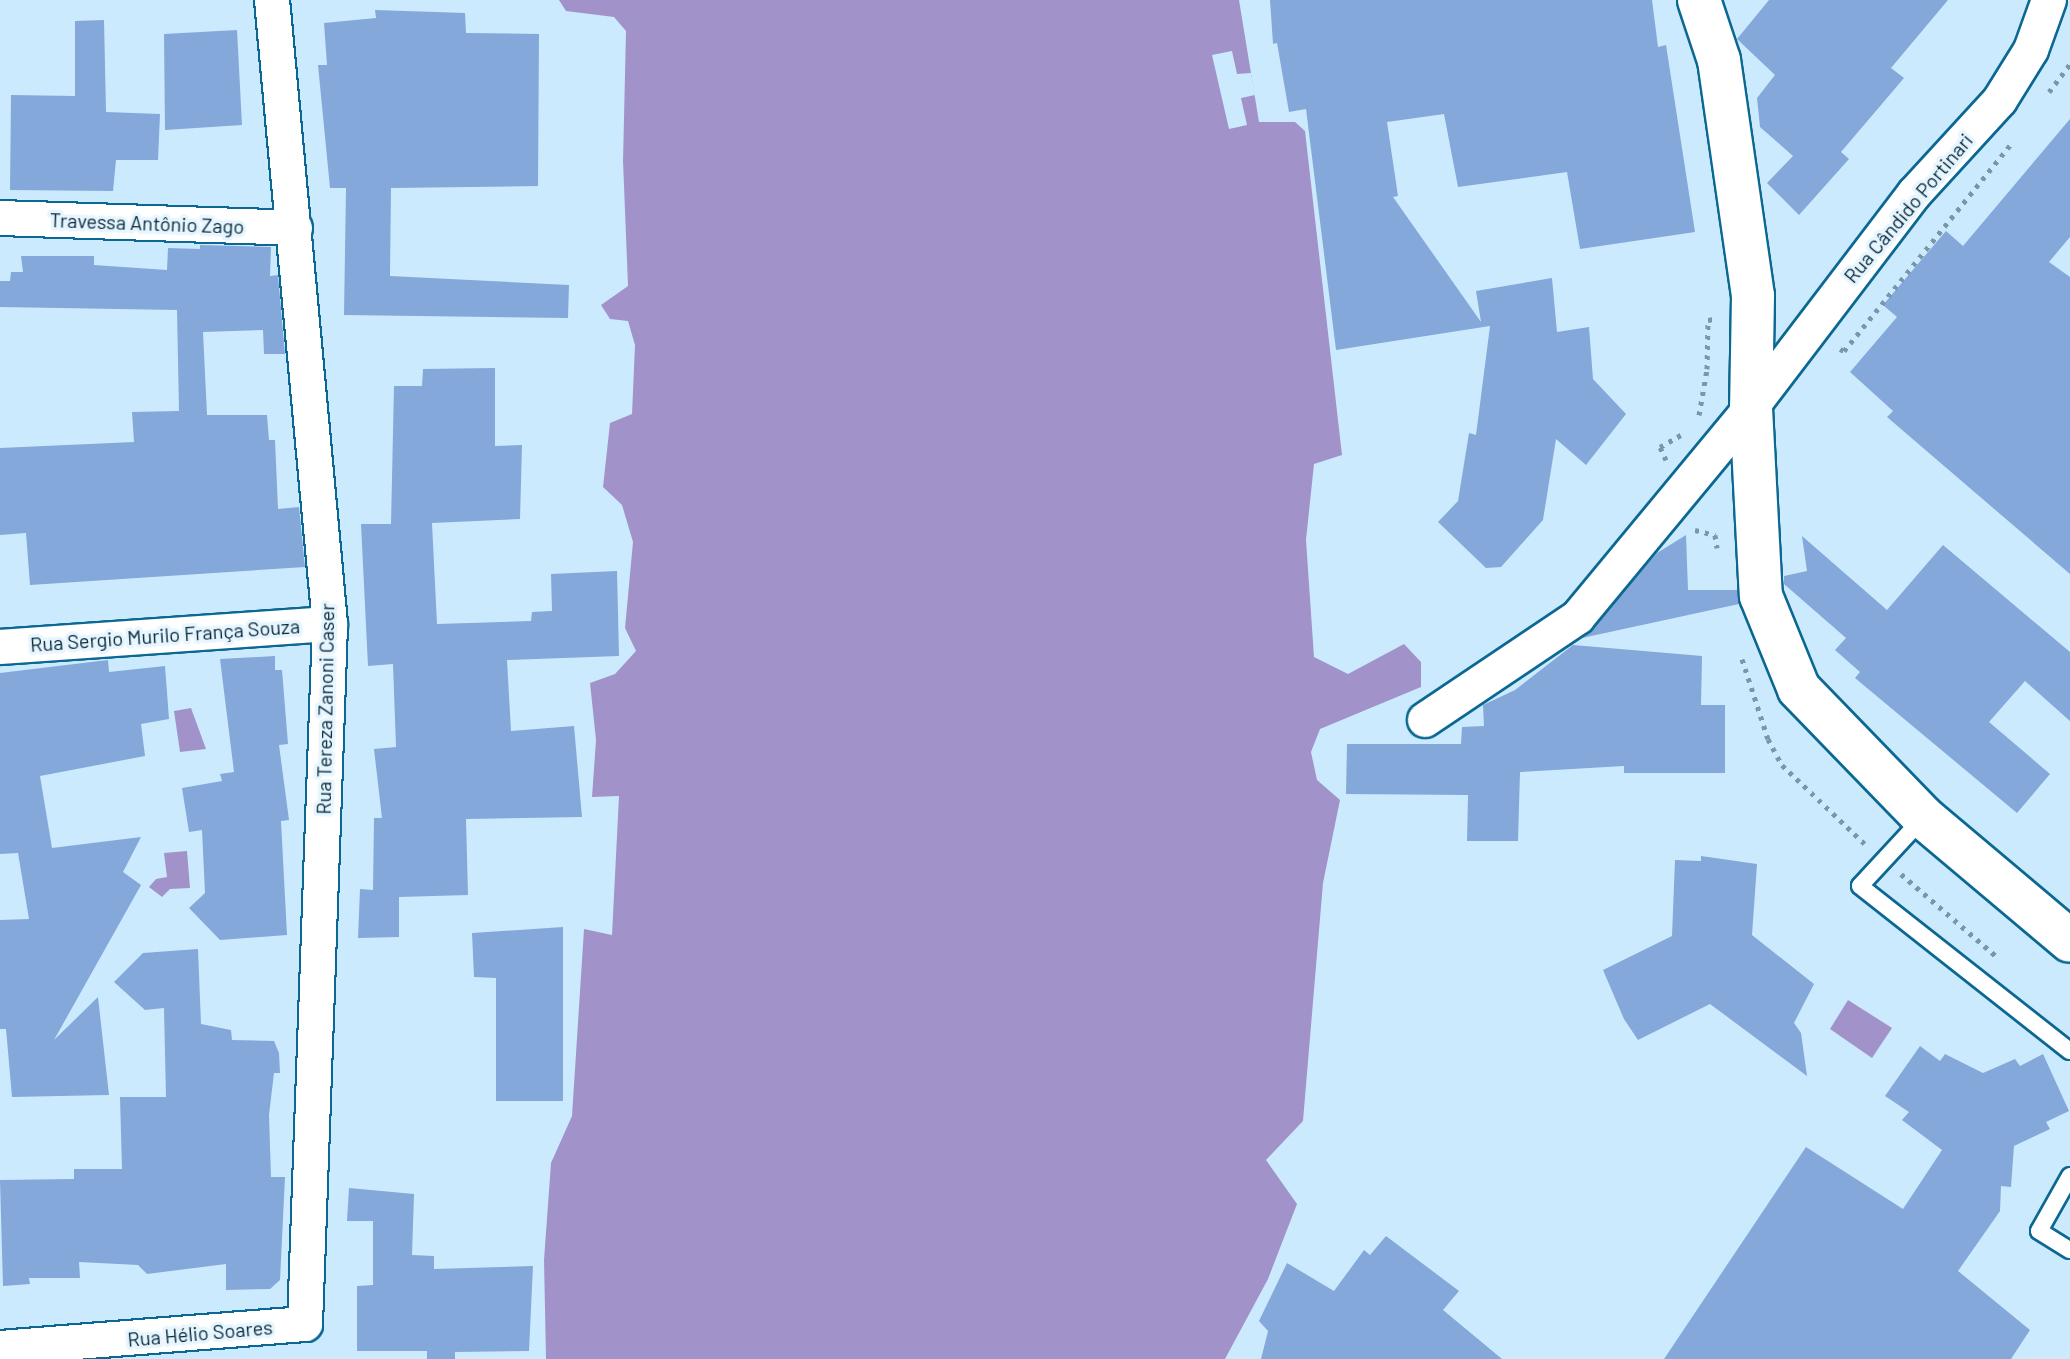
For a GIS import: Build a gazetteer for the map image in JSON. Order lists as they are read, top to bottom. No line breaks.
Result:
{"streets":{"street":["Rua Cândido Portinari","Travessa Antônio Zago","Rua Sergio Murilo França Souza","Rua Tereza Zanoni Caser","Rua Hélio Soares"]},"crossings":[["Travessa Antônio Zago","Rua Tereza Zanoni Caser"],["Rua Sergio Murilo França Souza","Rua Tereza Zanoni Caser"],["Rua Tereza Zanoni Caser","Rua Hélio Soares"]]}
